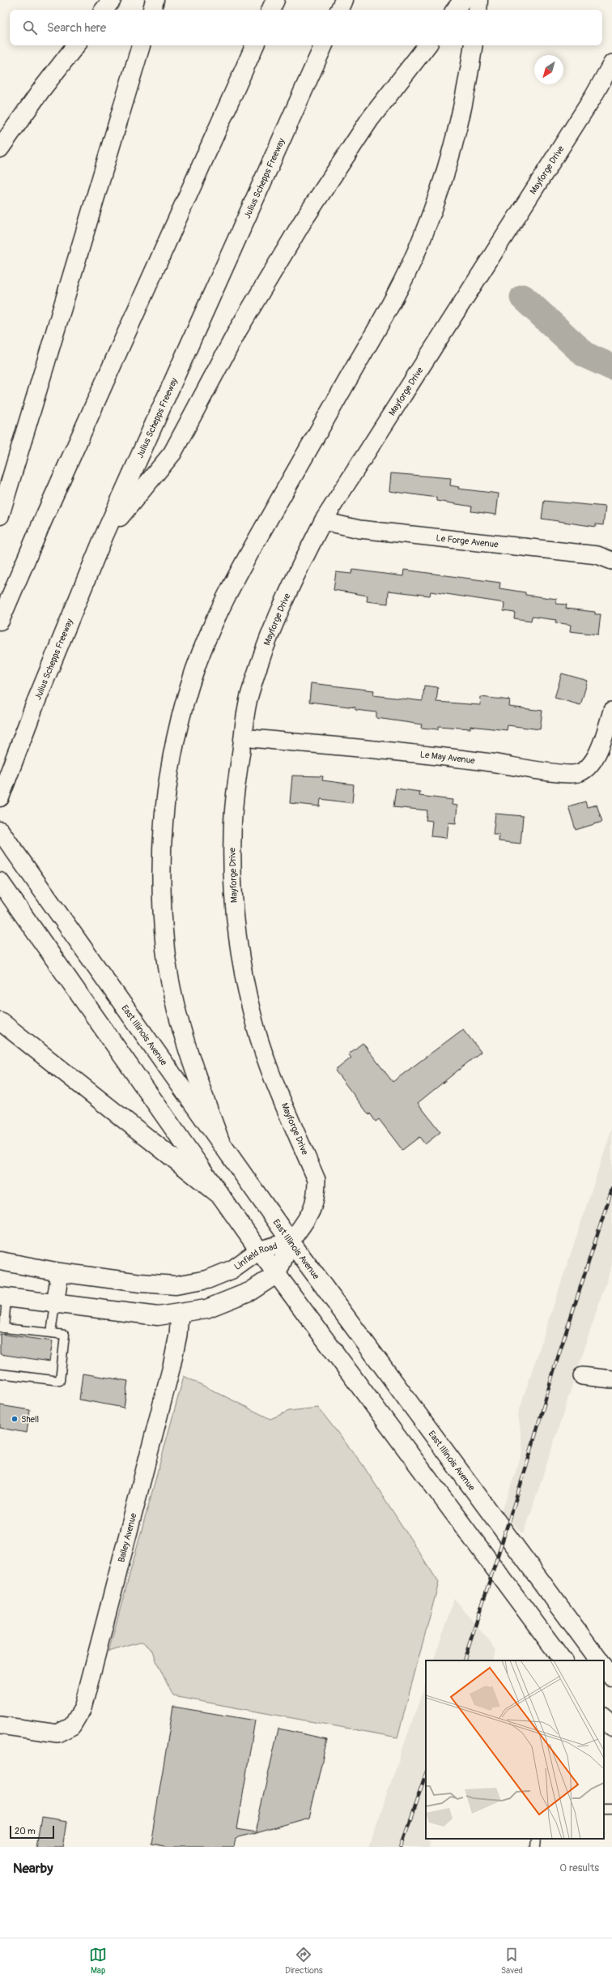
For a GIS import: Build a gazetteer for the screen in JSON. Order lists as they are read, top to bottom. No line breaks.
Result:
{"streets":{"main road":["Julius Schepps Freeway","East Illinois Avenue","Linfield Road"],"street":["Mayforge Drive","Le Forge Avenue","Le May Avenue","Bailey Avenue"]},"crossings":[["Mayforge Drive","Le Forge Avenue"],["Mayforge Drive","Le May Avenue"],["Mayforge Drive","East Illinois Avenue"],["Mayforge Drive","Linfield Road"],["East Illinois Avenue","Linfield Road"]],"places":["Shell"],"scale_bar":"20 m","north":"bottom left","page":{"search":"Search here","scale":"20 m","heading":["Nearby","0 results"],"nav":["Map","Directions","Saved"]}}
